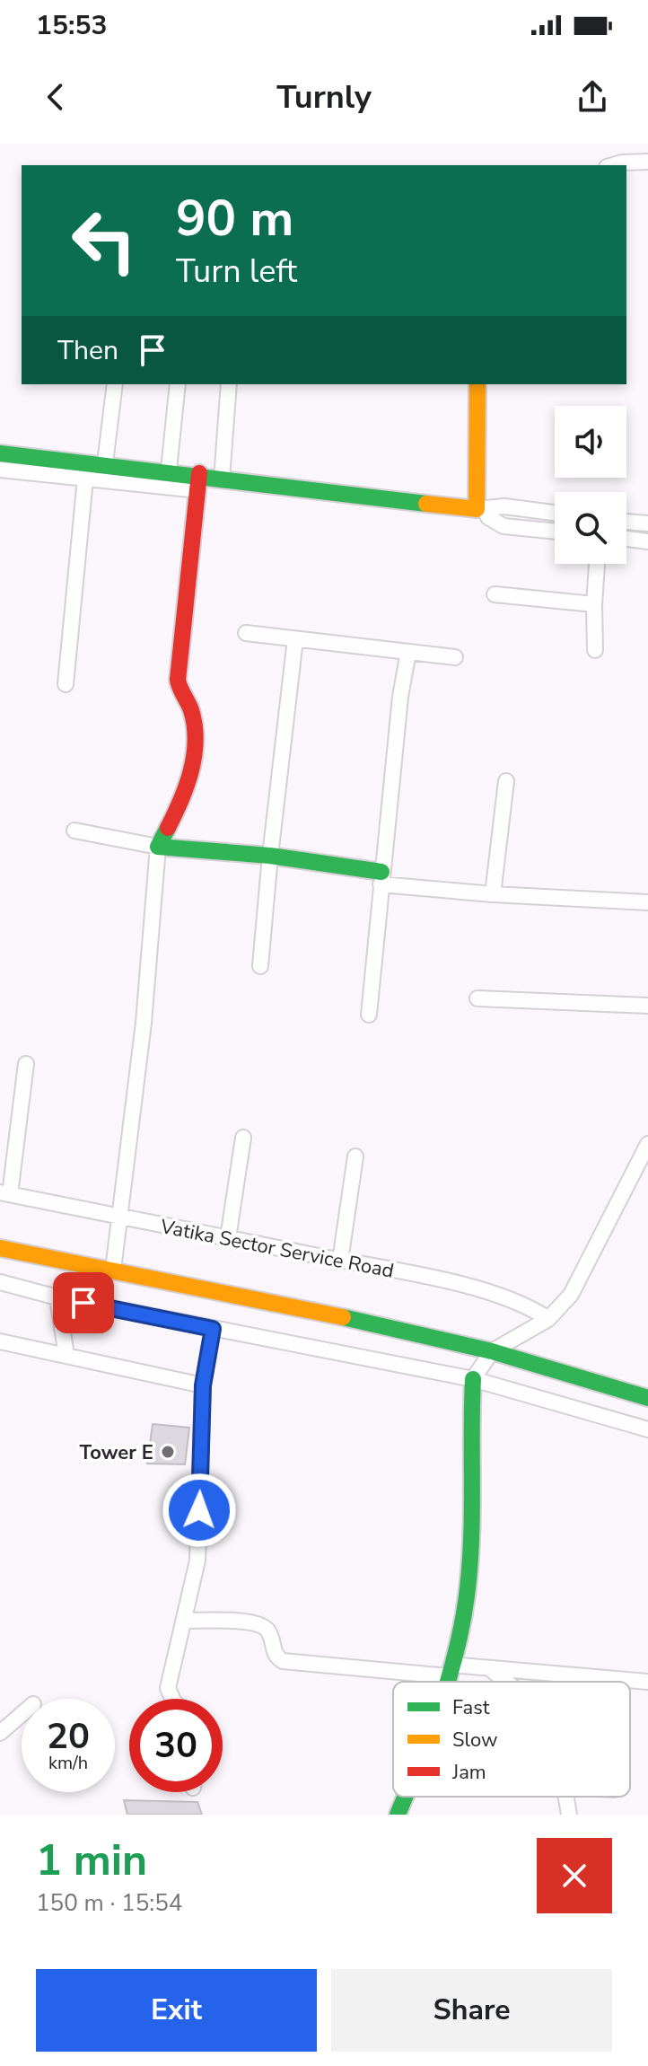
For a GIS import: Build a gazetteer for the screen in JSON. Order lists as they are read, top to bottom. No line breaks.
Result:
{"streets":{"street":["Vatika Sector Service Road"]},"places":["Tower E"],"legend":["Fast","Slow","Jam"],"page":{"status":"15:53","header":"Turnly","turn":["90 m","Turn left"],"then":"Then","speed":"20 km/h","limit":"30","heading":["1 min","150 m · 15:54"],"buttons":["Exit","Share"]}}
